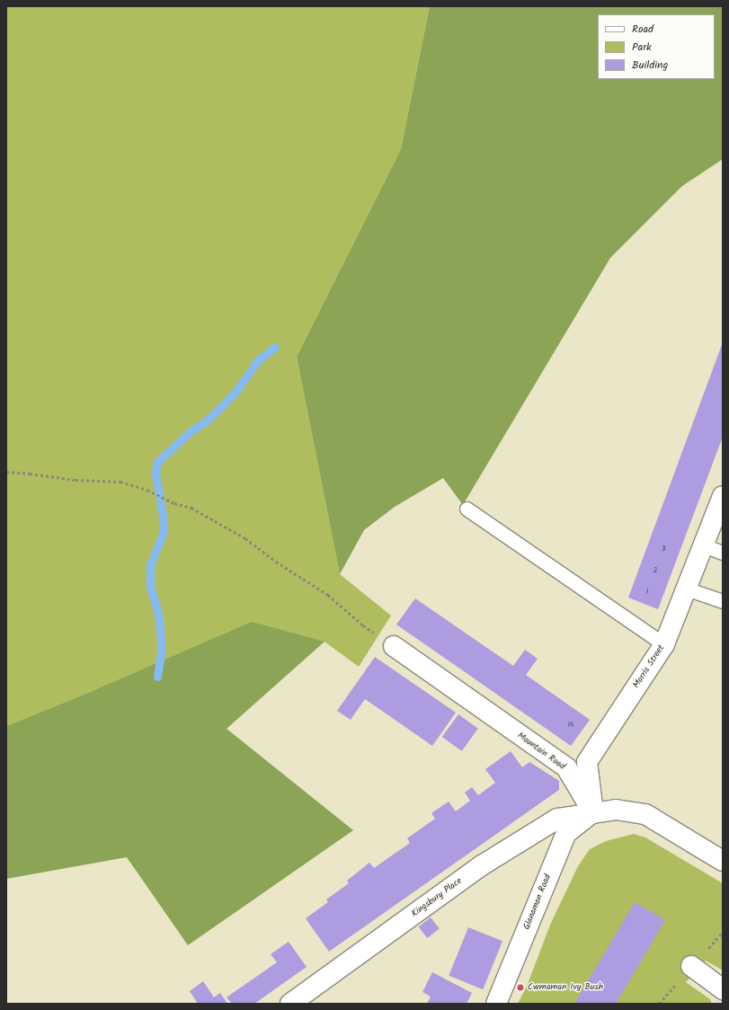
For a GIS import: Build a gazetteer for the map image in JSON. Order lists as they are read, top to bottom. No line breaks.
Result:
{"streets":{"street":["Morris Street","Mountain Road","Kingsbury Place","Glanaman Road"]},"crossings":[["Morris Street","Mountain Road"],["Morris Street","Kingsbury Place"],["Morris Street","Glanaman Road"],["Mountain Road","Kingsbury Place"],["Mountain Road","Glanaman Road"],["Kingsbury Place","Glanaman Road"]],"places":["Cwmaman Ivy Bush"],"house_numbers":["3","2","1","14"],"legend":["Road","Park","Building"]}
